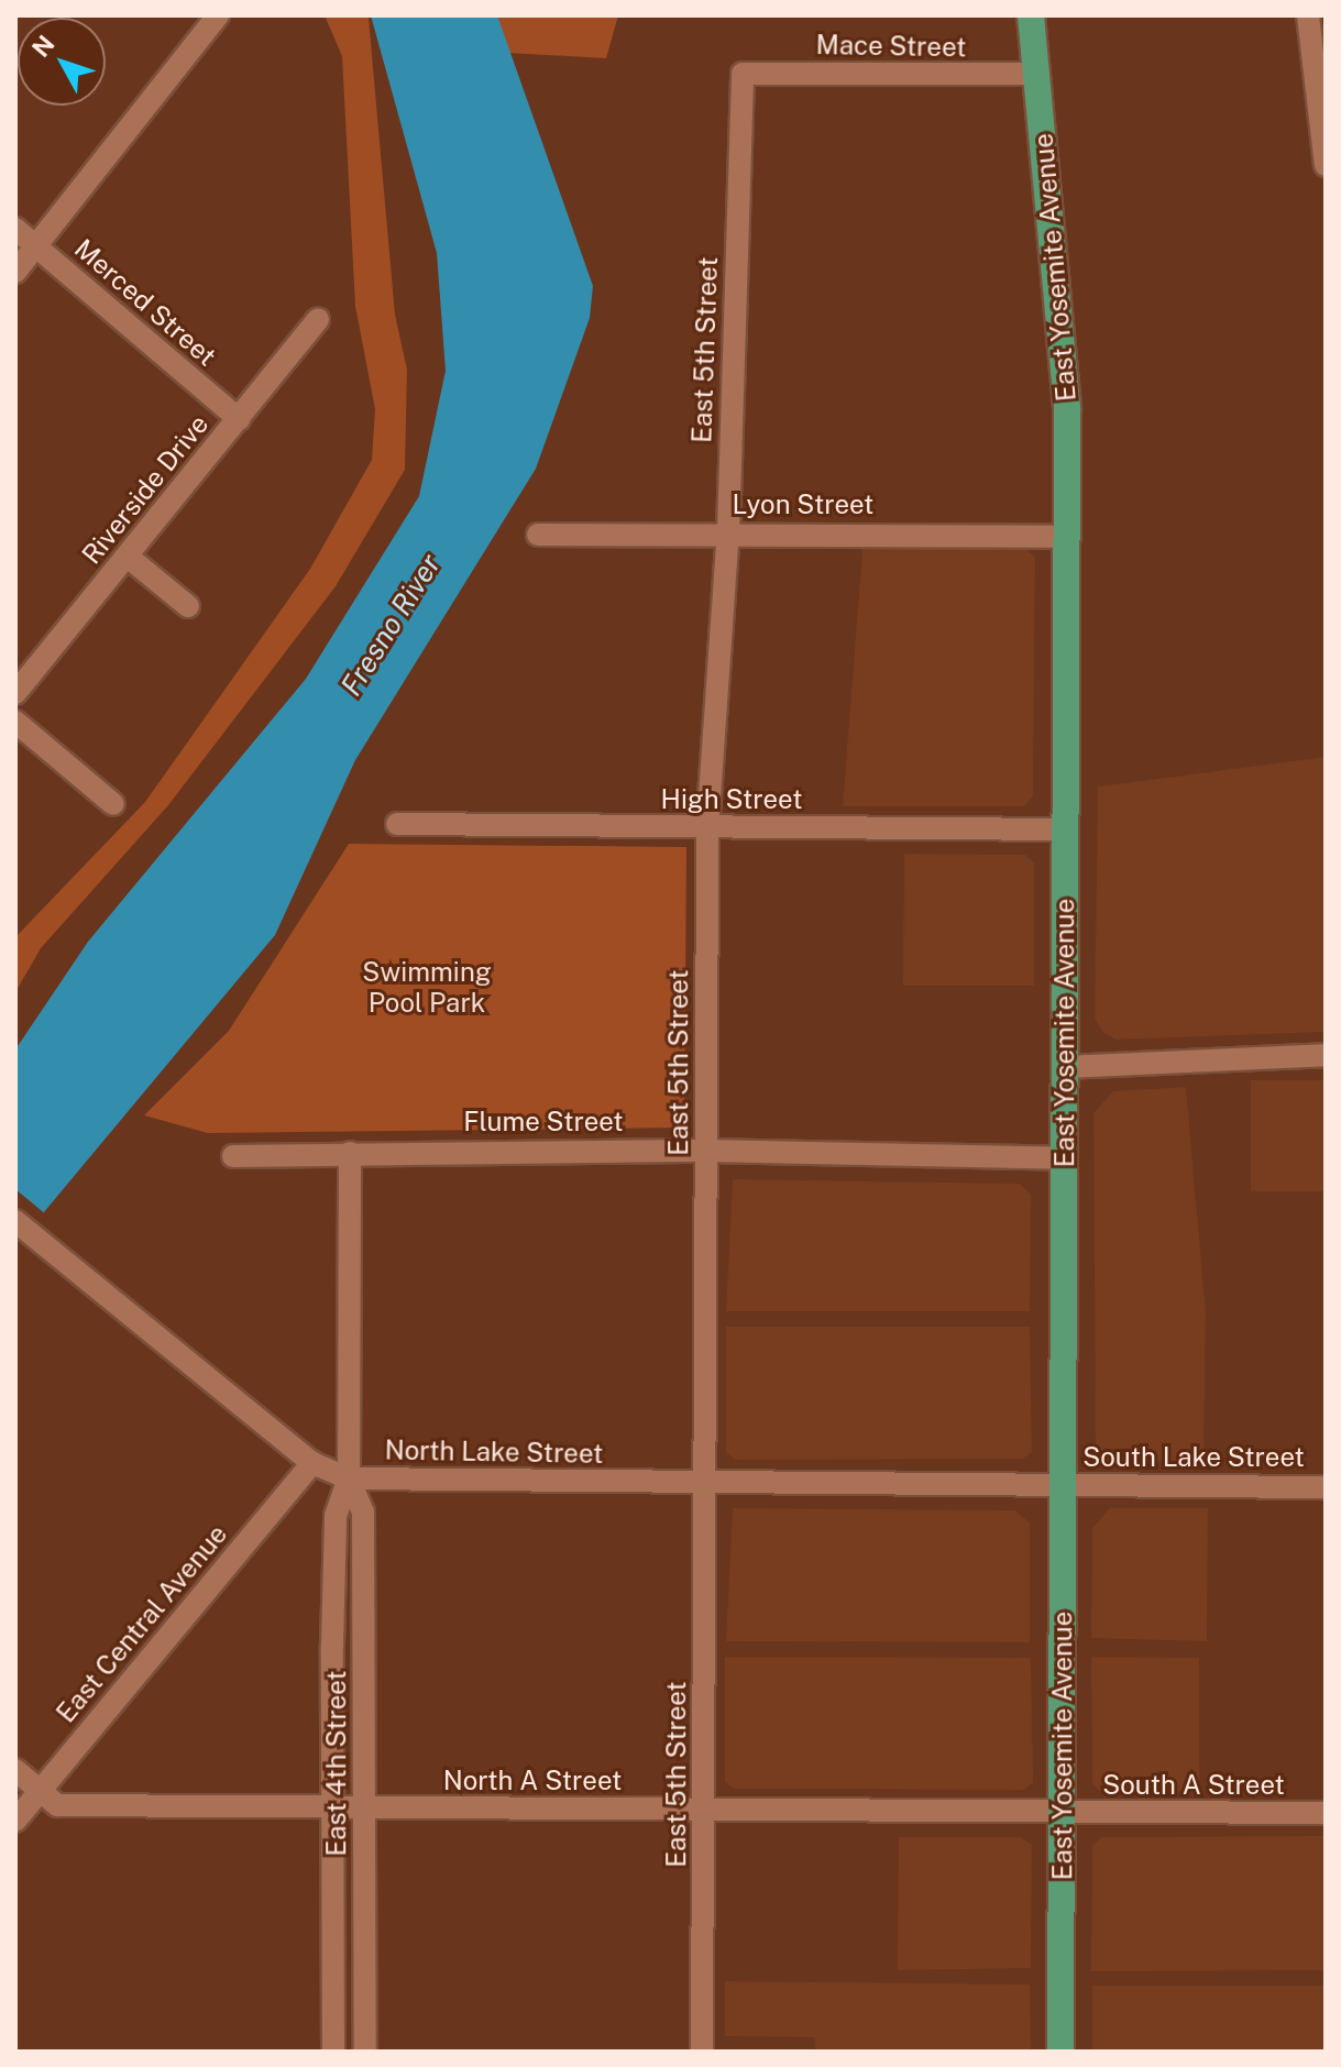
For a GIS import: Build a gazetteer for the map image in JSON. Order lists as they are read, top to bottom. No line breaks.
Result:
{"streets":{"main road":["East Yosemite Avenue"],"street":["Mace Street","Merced Street","East 5th Street","Riverside Drive","Lyon Street","High Street","Flume Street","North Lake Street","South Lake Street","East Central Avenue","East 4th Street","North A Street","South A Street"]},"crossings":[["Mace Street","East Yosemite Avenue"],["Mace Street","East 5th Street"],["East Yosemite Avenue","Lyon Street"],["East Yosemite Avenue","High Street"],["East Yosemite Avenue","Flume Street"],["East Yosemite Avenue","North Lake Street"],["East Yosemite Avenue","South Lake Street"],["East Yosemite Avenue","North A Street"],["East Yosemite Avenue","South A Street"],["Merced Street","Riverside Drive"],["East 5th Street","Lyon Street"],["East 5th Street","High Street"],["East 5th Street","Flume Street"],["East 5th Street","North Lake Street"],["East 5th Street","North A Street"],["Flume Street","East 4th Street"],["North Lake Street","South Lake Street"],["North Lake Street","East Central Avenue"],["North Lake Street","East 4th Street"],["East Central Avenue","North A Street"],["East 4th Street","North A Street"],["North A Street","South A Street"]],"water":["Fresno River"],"parks":["Swimming Pool Park"],"north":"top left"}
